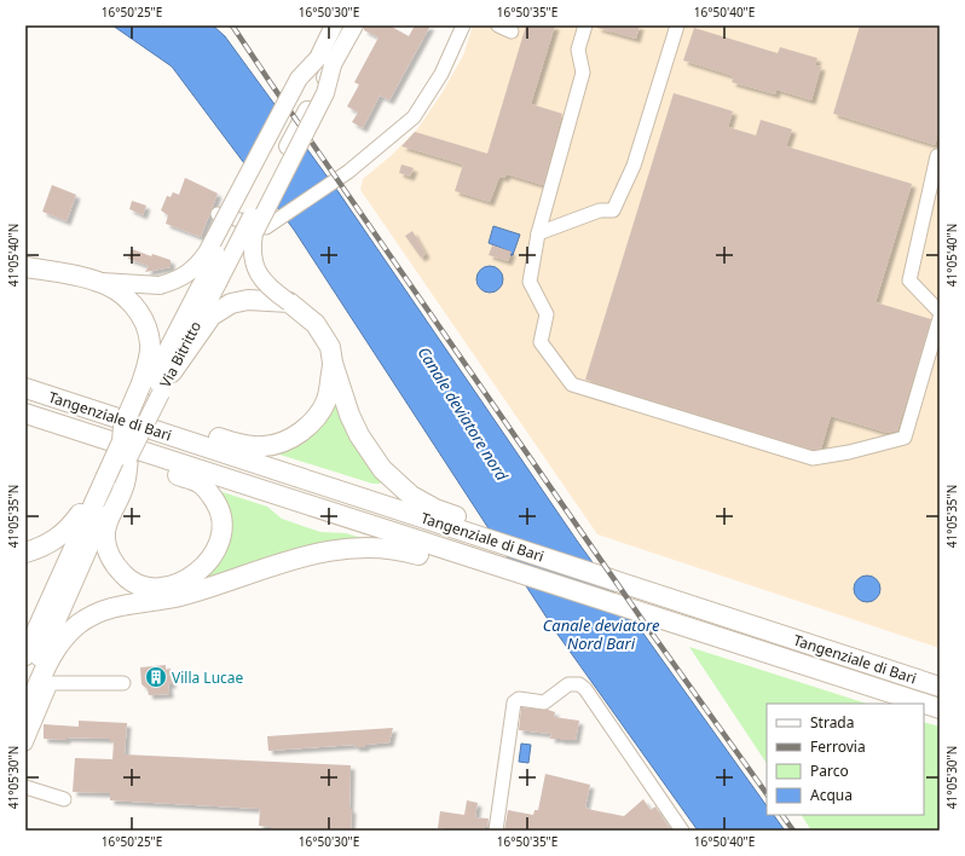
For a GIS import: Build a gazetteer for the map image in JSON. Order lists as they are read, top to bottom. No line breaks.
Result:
{"streets":{"highway":["Tangenziale di Bari"],"main road":["Via Bitritto"]},"water":["Canale deviatore nord","Canale deviatore Nord Bari"],"places":{"building":["Villa Lucae"]},"legend":["Strada","Ferrovia","Parco","Acqua"],"coordinates":["16°50'25\"E","16°50'30\"E","16°50'35\"E","16°50'40\"E","41°05'40\"N","41°05'35\"N","41°05'30\"N"]}
